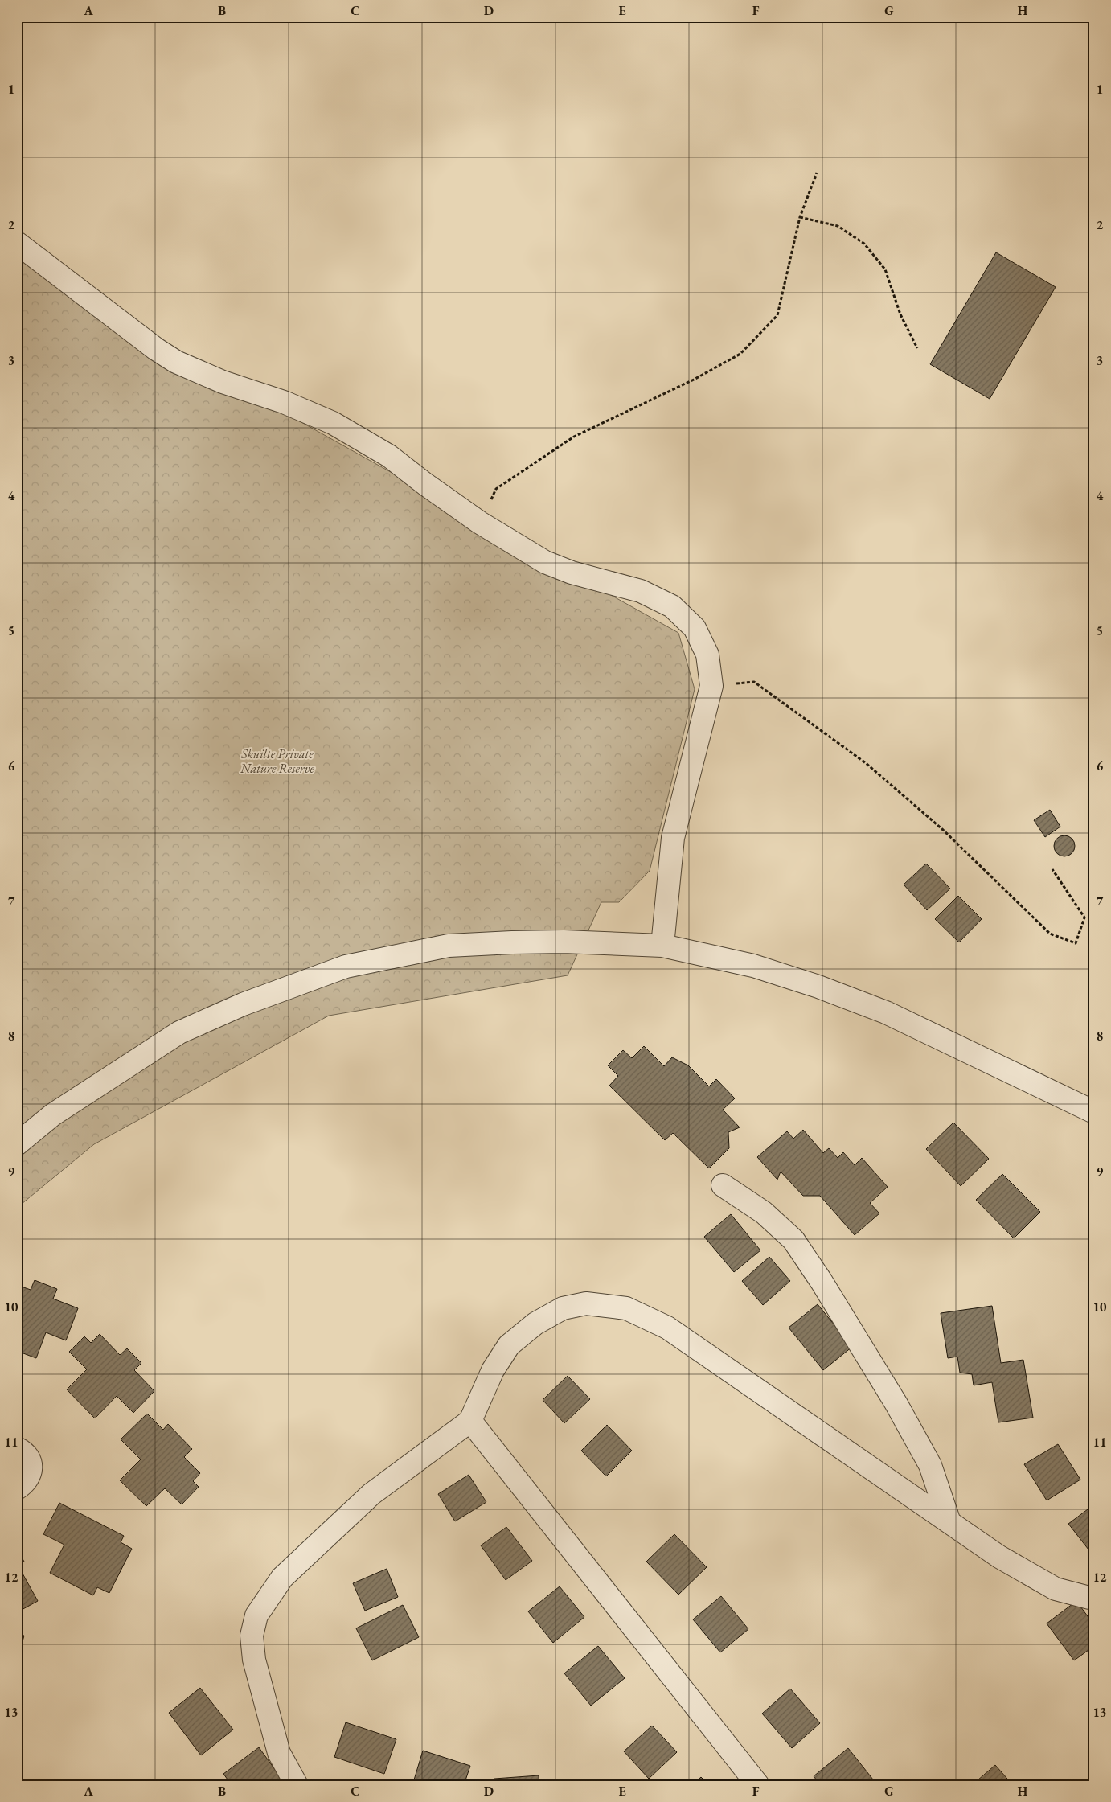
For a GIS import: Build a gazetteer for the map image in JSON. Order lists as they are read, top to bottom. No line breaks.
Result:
{"parks":["Skuilte Private Nature Reserve"],"grid":{"columns":["A","B","C","D","E","F","G","H"],"rows":["1","2","3","4","5","6","7","8","9","10","11","12","13"]}}
